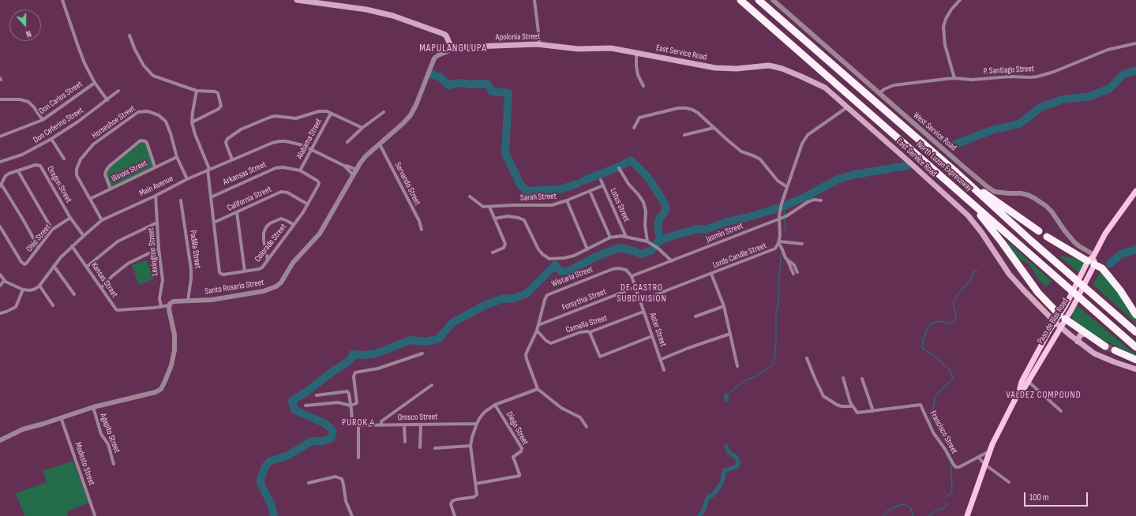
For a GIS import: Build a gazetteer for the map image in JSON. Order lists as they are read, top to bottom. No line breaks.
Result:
{"streets":{"highway":["North Luzon Expressway"],"main road":["Apolonia Street","East Service Road","Paso de Blas Road"],"street":["P. Santiago Street","Don Carlos Street","Horseshoe Street","Don Ceferino Street","West Service Road","Alabama Street","Illinois Street","Arkansas Street","Servando Street","Oregon Street","Main Avenue","Sarah Street","California Street","Lotus Street","Jasmin Street","Ohio Street","Colorado Street","Padilla Street","Lexington Street","Lords Candle Street","Wistaria Street","Kansas Street","Santo Rosario Street","Forsythia Street","Camella Street","Aster Street","Orosco Street","Diego Street","Francisco Street","Agapito Street","Modesto Street"]},"crossings":[["Apolonia Street","East Service Road"],["Apolonia Street","Santo Rosario Street"],["East Service Road","Paso de Blas Road"],["P. Santiago Street","West Service Road"],["Horseshoe Street","Illinois Street"],["Horseshoe Street","Main Avenue"],["West Service Road","Paso de Blas Road"],["Alabama Street","Arkansas Street"],["Alabama Street","Main Avenue"],["Arkansas Street","Colorado Street"],["Servando Street","Santo Rosario Street"],["Oregon Street","Main Avenue"],["Oregon Street","Ohio Street"],["Main Avenue","Colorado Street"],["Main Avenue","Lexington Street"],["Main Avenue","Kansas Street"],["Main Avenue","Santo Rosario Street"],["Sarah Street","Lotus Street"],["California Street","Colorado Street"],["Jasmin Street","Wistaria Street"],["Jasmin Street","Aster Street"],["Padilla Street","Santo Rosario Street"],["Lexington Street","Kansas Street"],["Lords Candle Street","Aster Street"],["Wistaria Street","Forsythia Street"],["Wistaria Street","Aster Street"],["Kansas Street","Santo Rosario Street"],["Forsythia Street","Aster Street"],["Paso de Blas Road","Francisco Street"],["Camella Street","Aster Street"]],"districts":["MAPULANG LUPA","DE CASTRO SUBDIVISION","VALDEZ COMPOUND","PUROK 4"],"scale_bar":"100 m","north":"bottom"}
